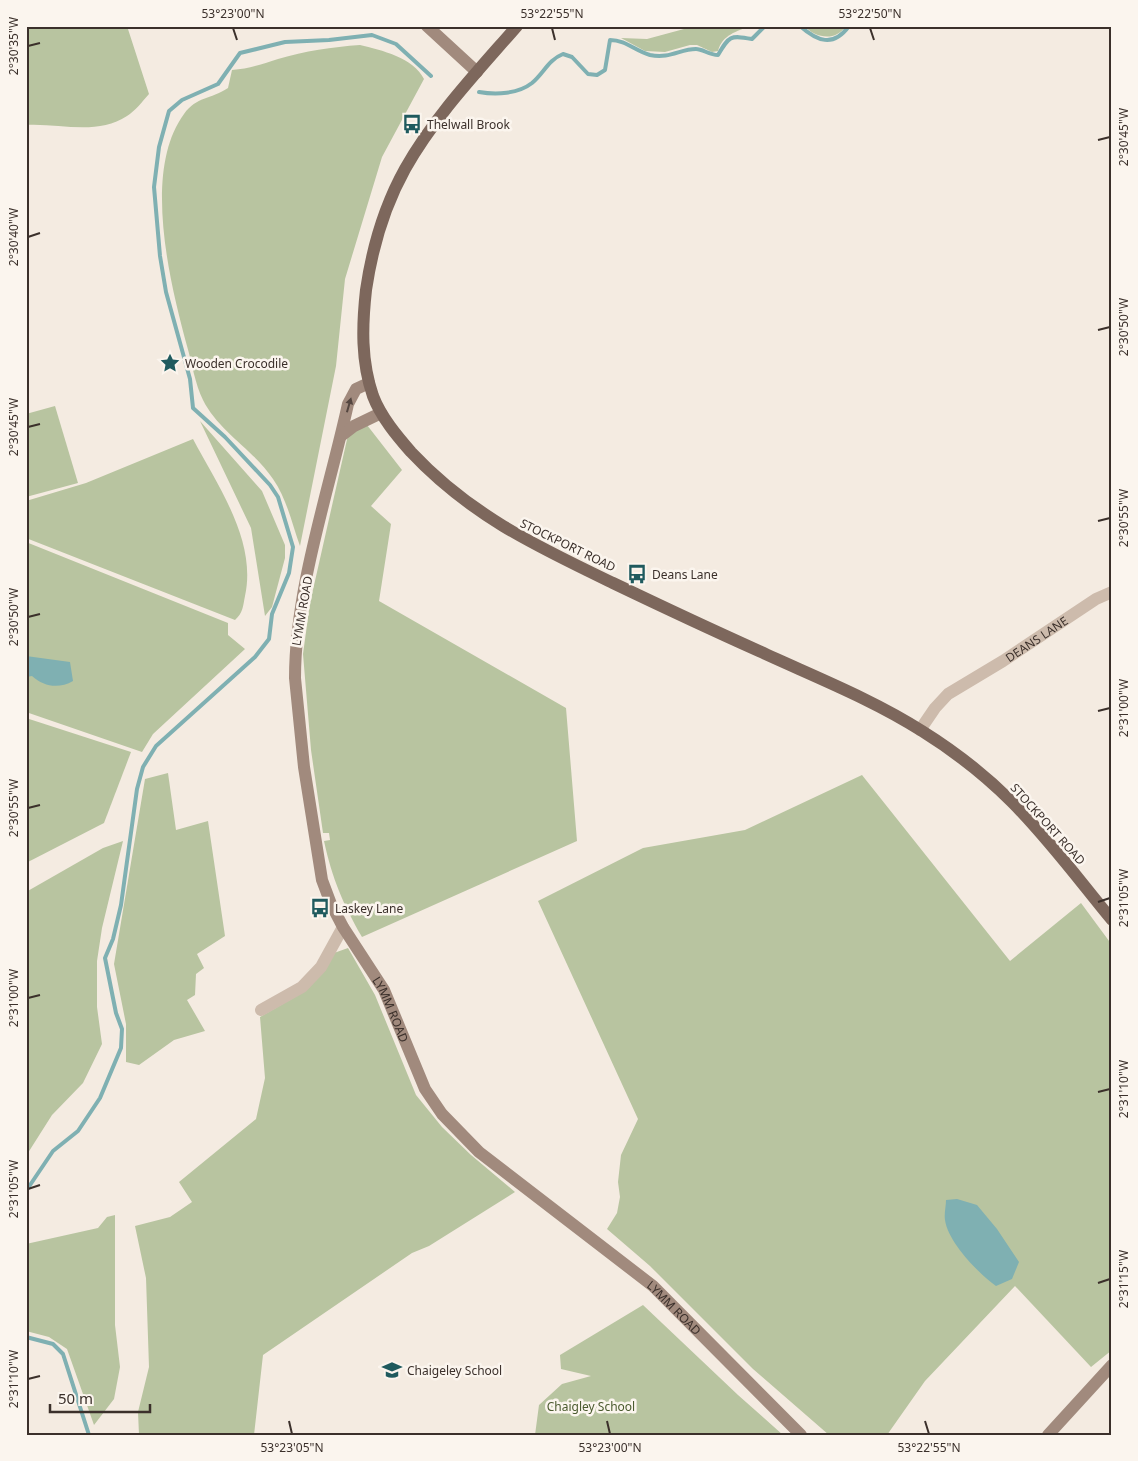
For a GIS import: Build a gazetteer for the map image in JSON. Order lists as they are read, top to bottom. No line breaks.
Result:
{"streets":{"main road":["STOCKPORT ROAD","LYMM ROAD"],"street":["DEANS LANE"]},"crossings":[["STOCKPORT ROAD","LYMM ROAD"],["STOCKPORT ROAD","DEANS LANE"]],"parks":["Chaigley School"],"places":{"bus stop":["Thelwall Brook","Deans Lane","Laskey Lane"],"place":["Wooden Crocodile"],"school or university":["Chaigeley School"]},"scale_bar":"50 m","coordinates":["53°23'00\"N","53°22'55\"N","53°22'50\"N","2°30'35\"W","2°30'45\"W","2°30'40\"W","2°30'50\"W","2°30'55\"W","2°31'00\"W","2°31'05\"W","2°31'10\"W","2°31'15\"W","53°23'05\"N"]}
